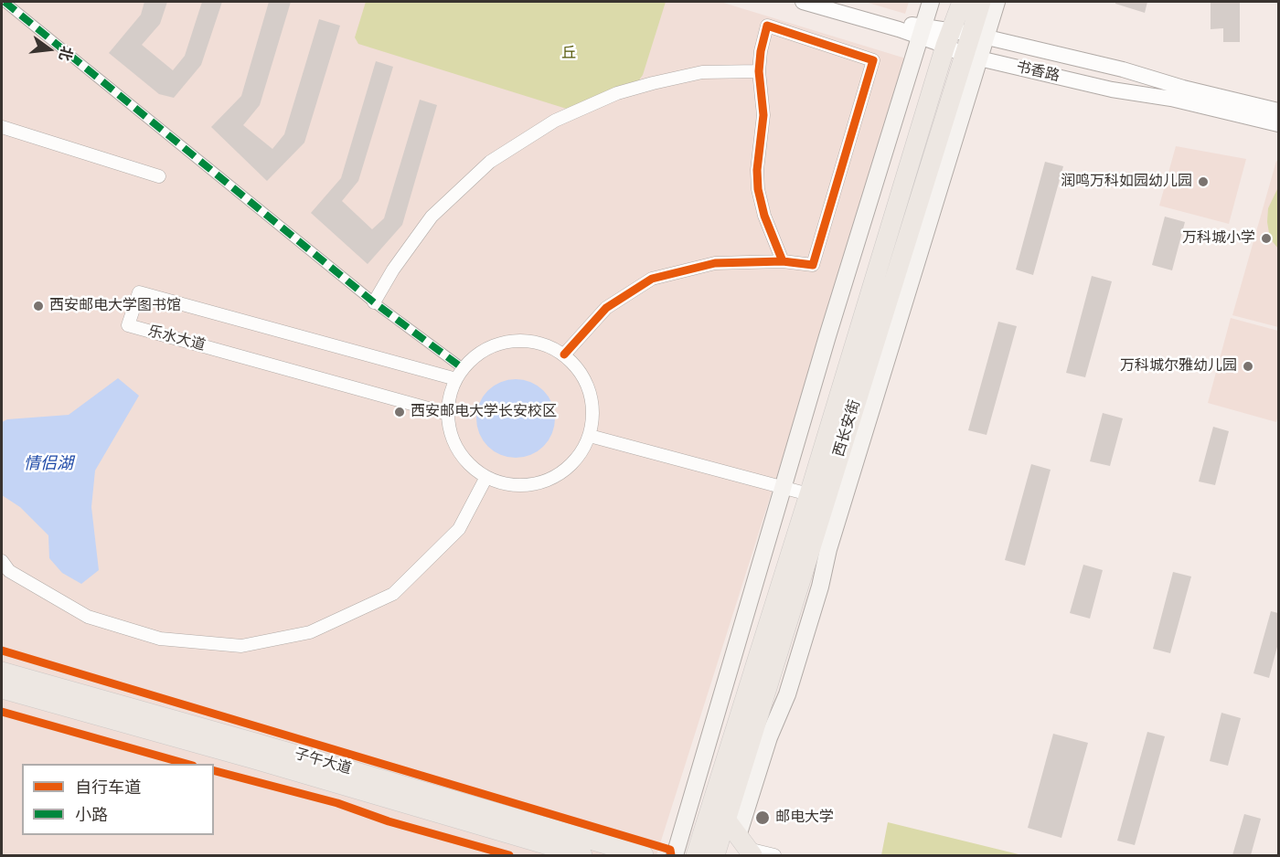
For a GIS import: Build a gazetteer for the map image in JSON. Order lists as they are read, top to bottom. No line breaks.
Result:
{"streets":{"main road":["西长安街","子午大道"],"street":["书香路","乐水大道"]},"crossings":[["书香路","西长安街"]],"water":["情侣湖"],"parks":["丘"],"places":["润鸣万科如园幼儿园","万科城小学","西安邮电大学图书馆","万科城尔雅幼儿园","西安邮电大学长安校区","邮电大学"],"legend":["自行车道","小路"],"north":"right"}
